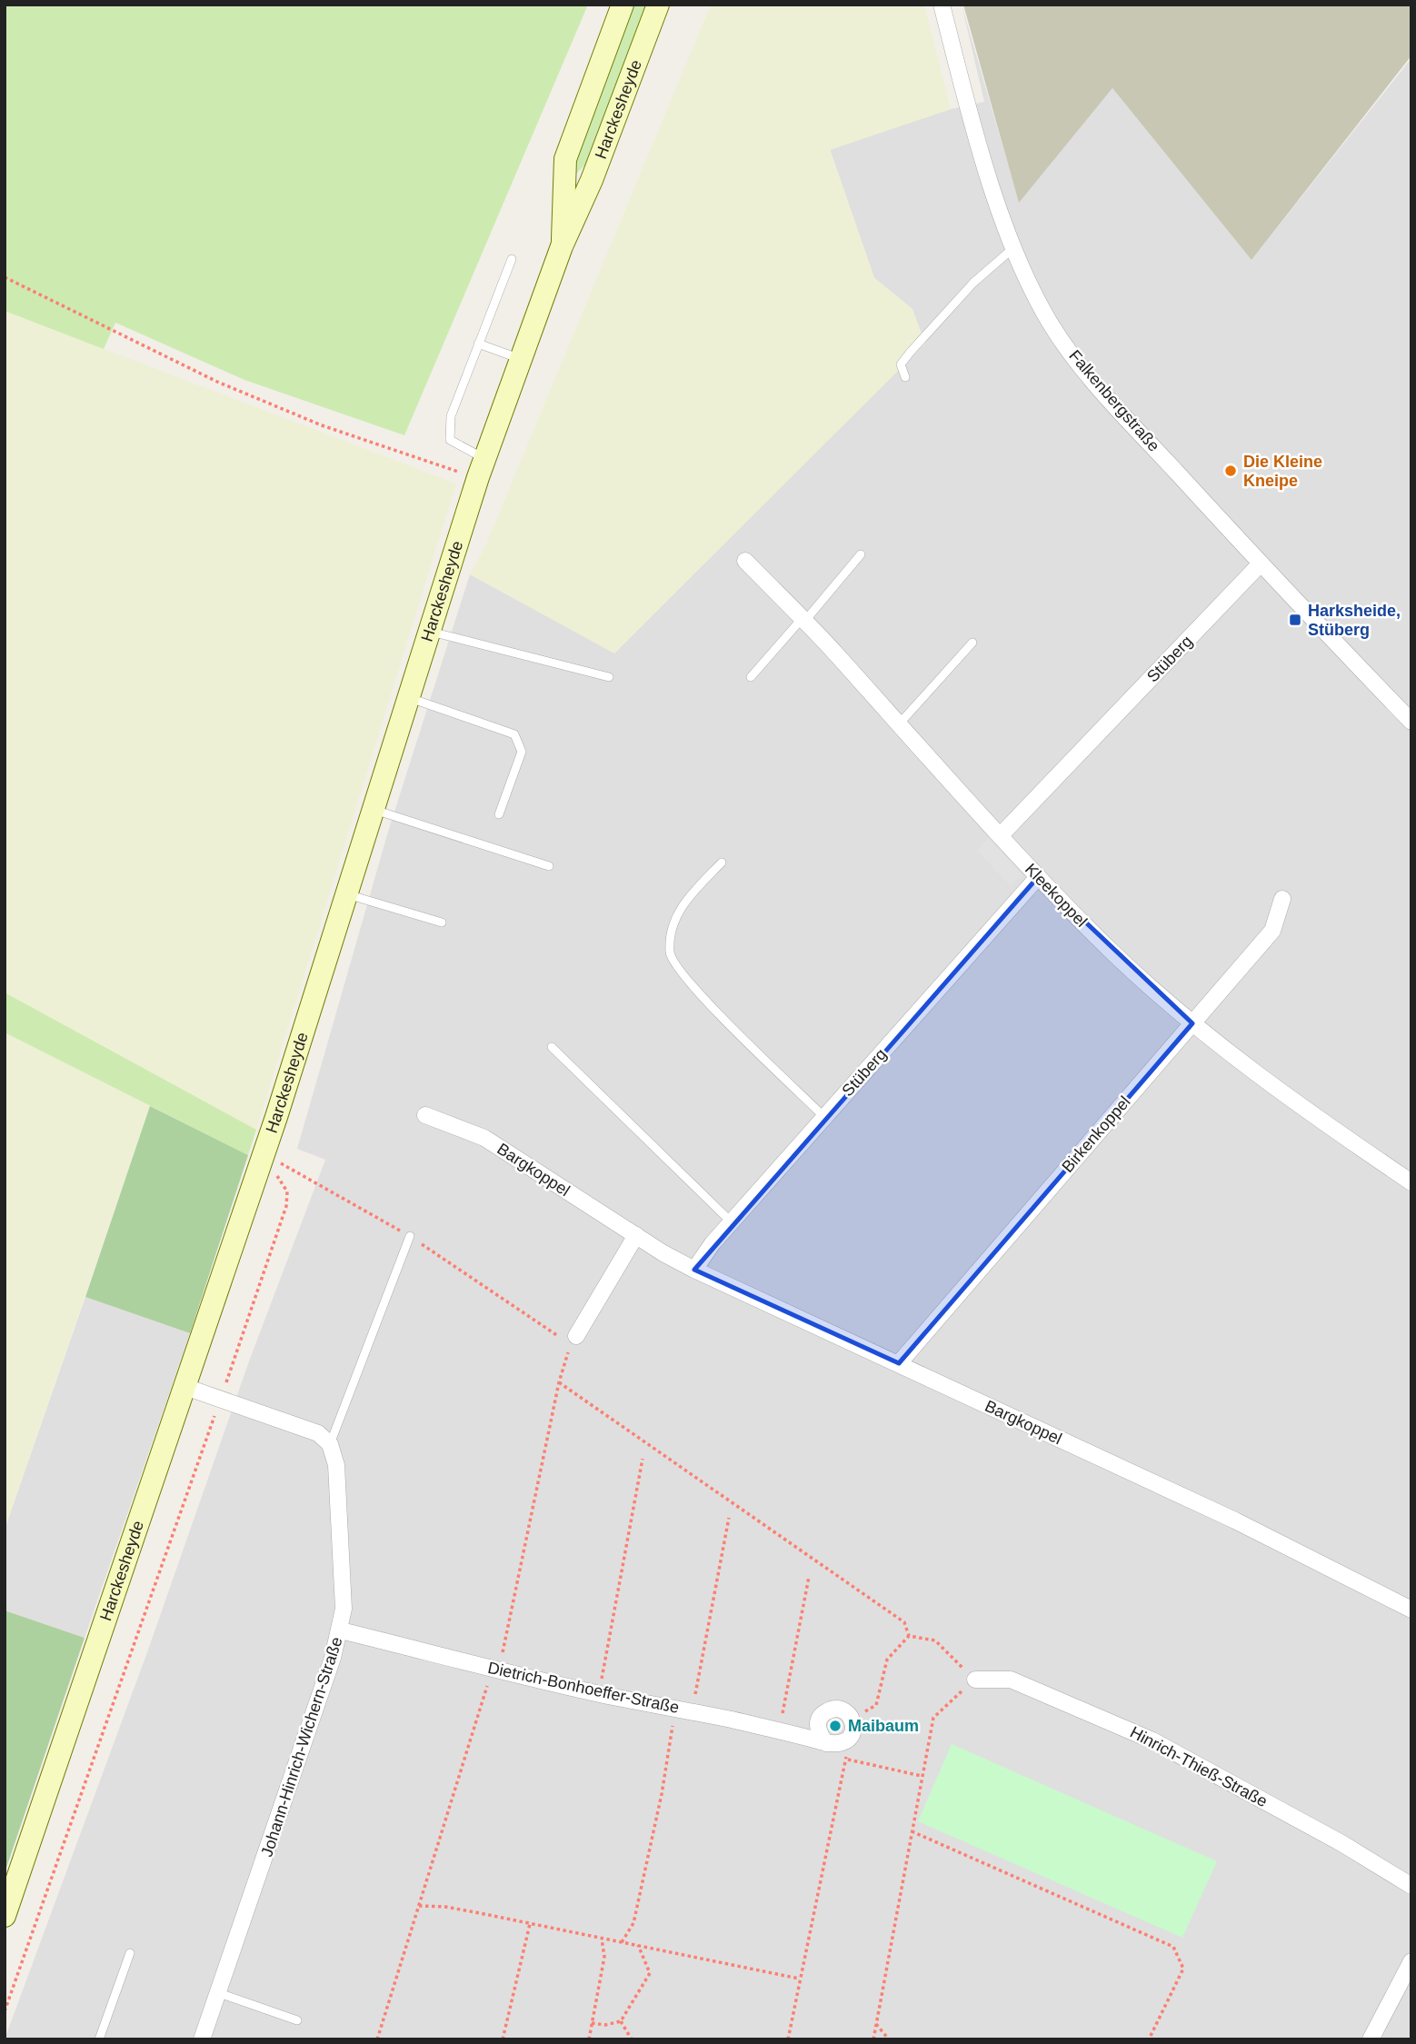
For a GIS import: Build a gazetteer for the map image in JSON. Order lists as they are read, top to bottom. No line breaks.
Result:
{"streets":{"main road":["Harckesheyde"],"street":["Falkenbergstraße","Stüberg","Kleekoppel","Birkenkoppel","Bargkoppel","Dietrich-Bonhoeffer-Straße","Johann-Hinrich-Wichern-Straße","Hinrich-Thieß-Straße"]},"crossings":[["Falkenbergstraße","Stüberg"],["Stüberg","Kleekoppel"],["Stüberg","Bargkoppel"],["Kleekoppel","Birkenkoppel"],["Birkenkoppel","Bargkoppel"],["Dietrich-Bonhoeffer-Straße","Johann-Hinrich-Wichern-Straße"]],"places":{"other":["Die Kleine Kneipe","Maibaum"],"transit":["Harksheide, Stüberg"]}}
